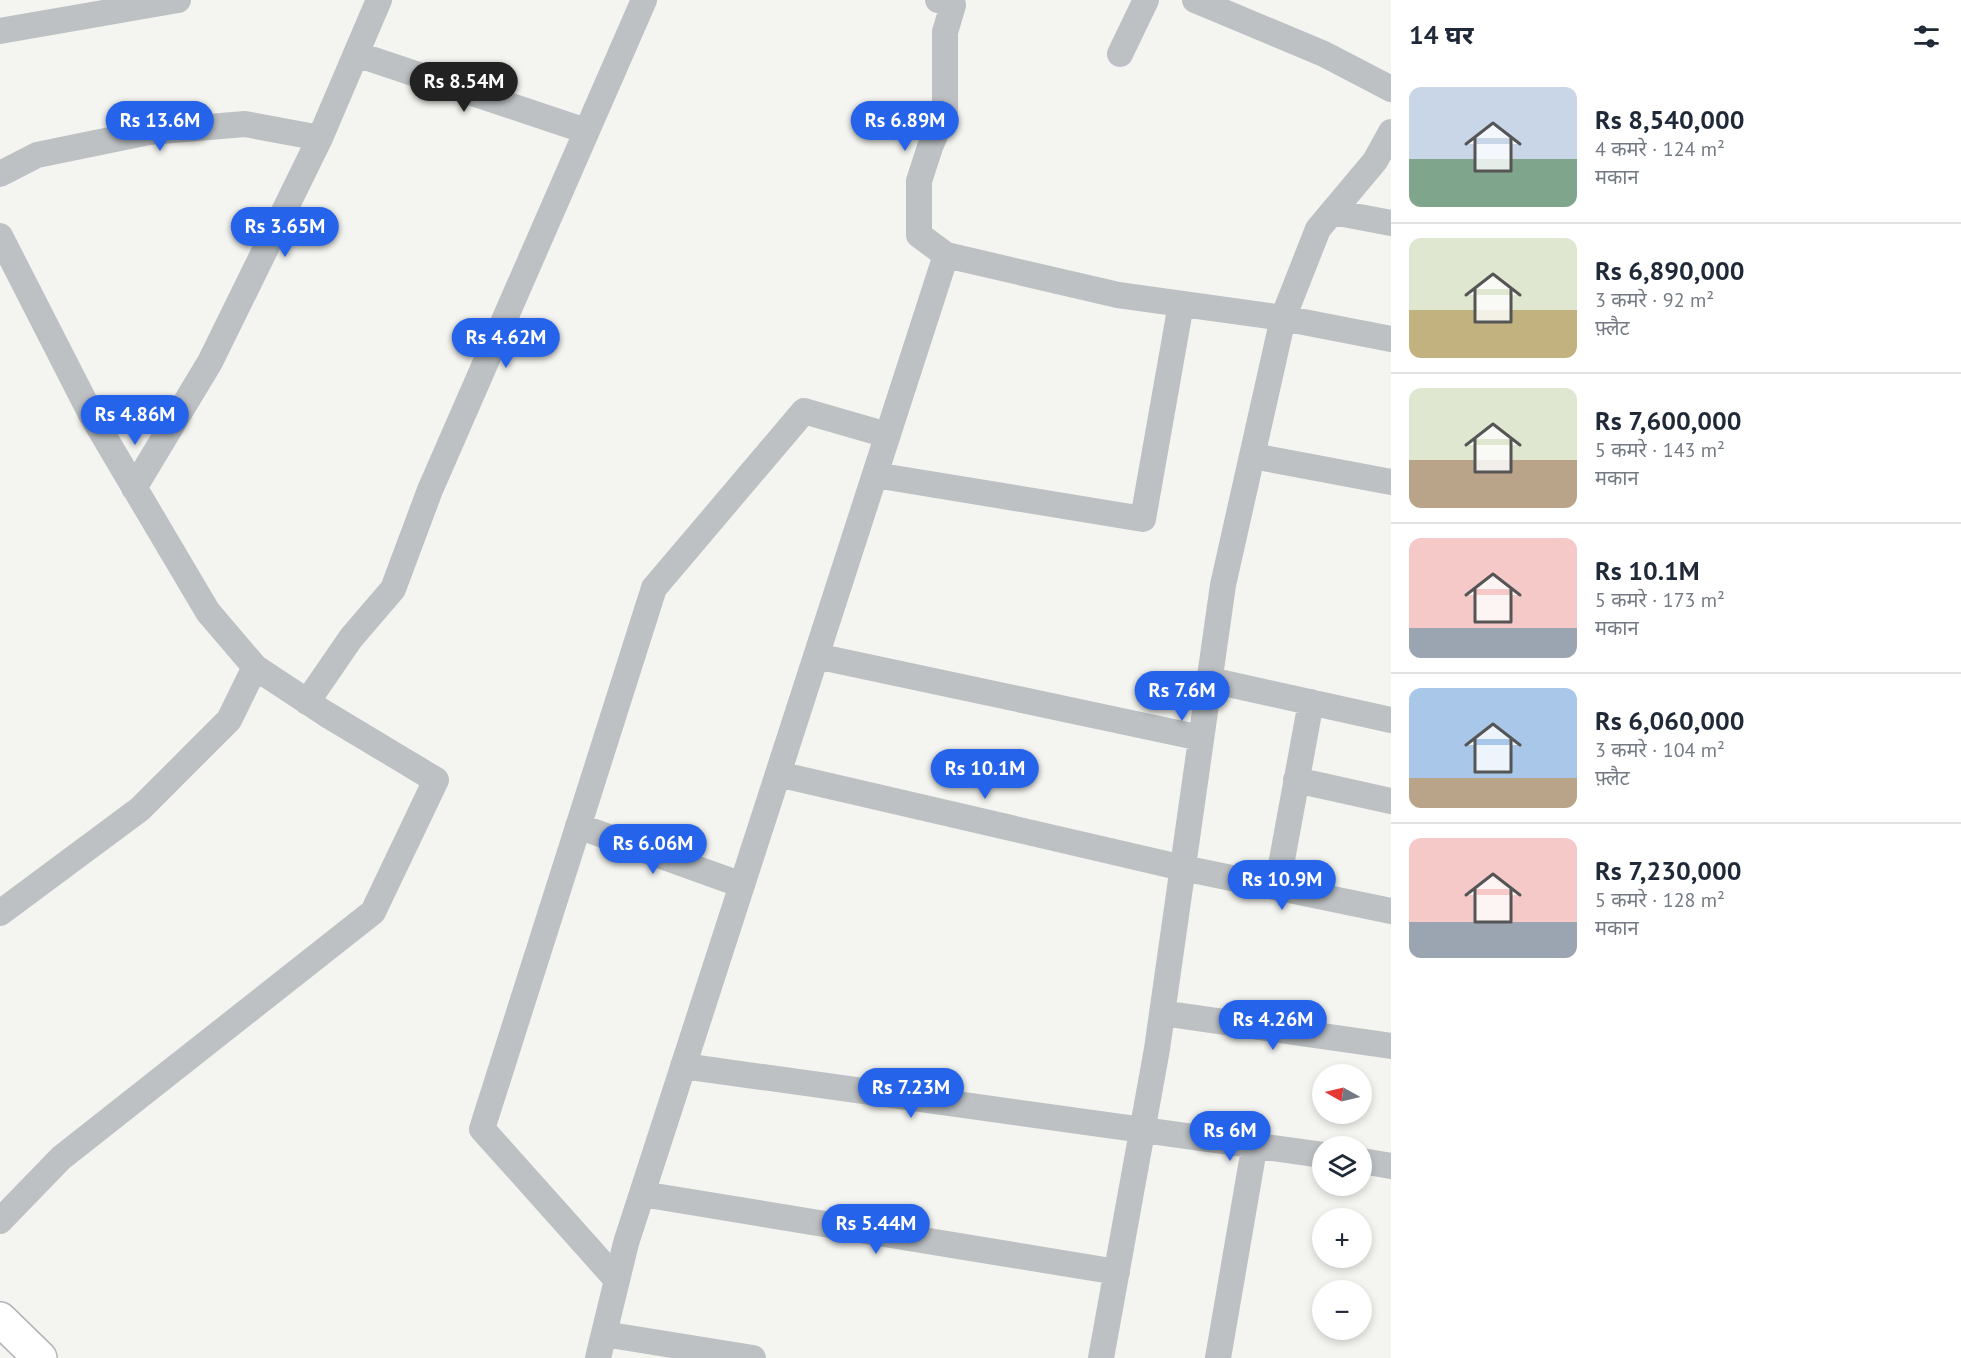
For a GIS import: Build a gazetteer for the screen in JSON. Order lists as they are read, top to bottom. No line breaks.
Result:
{"north":"left","page":{"heading":"14 घर","price":["Rs 8.54M","Rs 13.6M","Rs 6.89M","Rs 3.65M","Rs 4.62M","Rs 4.86M","Rs 7.6M","Rs 10.1M","Rs 6.06M","Rs 10.9M","Rs 4.26M","Rs 7.23M","Rs 6M","Rs 5.44M"],"list":[{"name":"Rs 8,540,000","note":"4 कमरे · 124 m² · मकान"},{"name":"Rs 6,890,000","note":"3 कमरे · 92 m² · फ़्लैट"},{"name":"Rs 7,600,000","note":"5 कमरे · 143 m² · मकान"},{"name":"Rs 10.1M","note":"5 कमरे · 173 m² · मकान"},{"name":"Rs 6,060,000","note":"3 कमरे · 104 m² · फ़्लैट"},{"name":"Rs 7,230,000","note":"5 कमरे · 128 m² · मकान"}],"map_buttons":["+","−"]}}
